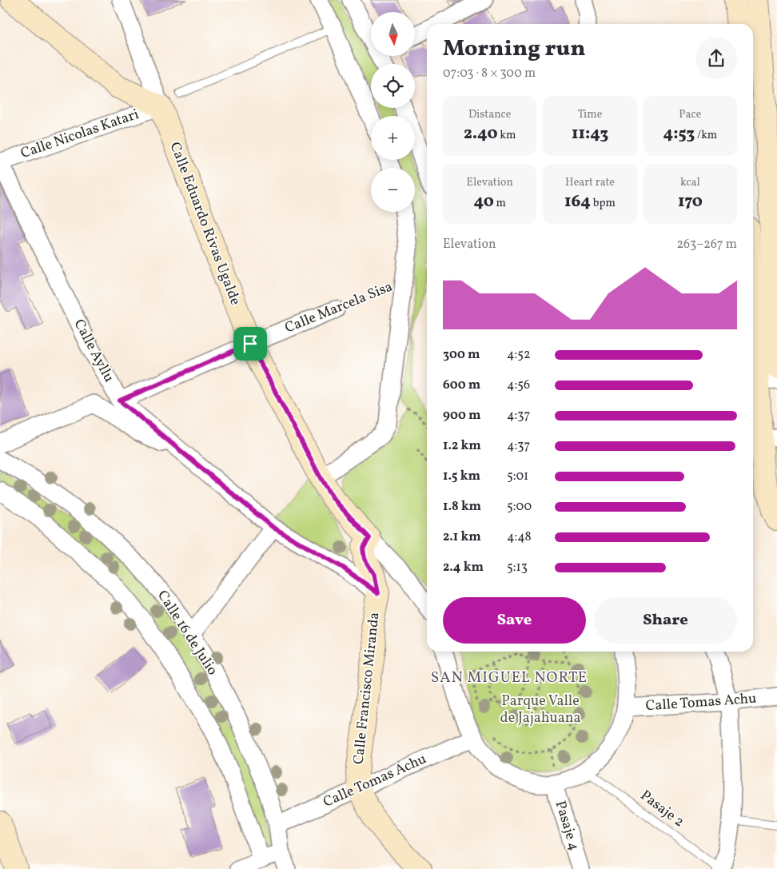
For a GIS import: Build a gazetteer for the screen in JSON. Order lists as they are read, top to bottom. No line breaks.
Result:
{"streets":{"street":["Calle Nicolas Katari","Calle Eduardo Rivas Ugalde","Calle Marcela Sisa","Calle Ayllu","Calle 16 de Julio","Calle Francisco Miranda","Calle Tomas Achu","Pasaje 4"],"lane":["Pasaje 2"]},"crossings":[["Calle Nicolas Katari","Calle Eduardo Rivas Ugalde"],["Calle Nicolas Katari","Calle Ayllu"],["Calle Eduardo Rivas Ugalde","Calle Marcela Sisa"],["Calle Eduardo Rivas Ugalde","Calle Francisco Miranda"],["Calle Marcela Sisa","Calle Ayllu"],["Calle Ayllu","Calle Francisco Miranda"],["Calle 16 de Julio","Calle Tomas Achu"],["Calle Francisco Miranda","Calle Tomas Achu"]],"districts":["SAN MIGUEL NORTE"],"parks":["Parque Valle de Jajahuana"],"north":"bottom","page":{"map_buttons":["+","−"],"heading":["Morning run","07:03 · 8 × 300 m"],"stats":[["Distance","2.40 km"],["Time","11:43"],["Pace","4:53 /km"],["Elevation","40 m"],["Heart rate","164 bpm"],["kcal","170"]],"chart":["Elevation","263–267 m"],"list":[{"name":"300 m","note":"4:52"},{"name":"600 m","note":"4:56"},{"name":"900 m","note":"4:37"},{"name":"1.2 km","note":"4:37"},{"name":"1.5 km","note":"5:01"},{"name":"1.8 km","note":"5:00"},{"name":"2.1 km","note":"4:48"},{"name":"2.4 km","note":"5:13"}],"buttons":["Save","Share"]}}
